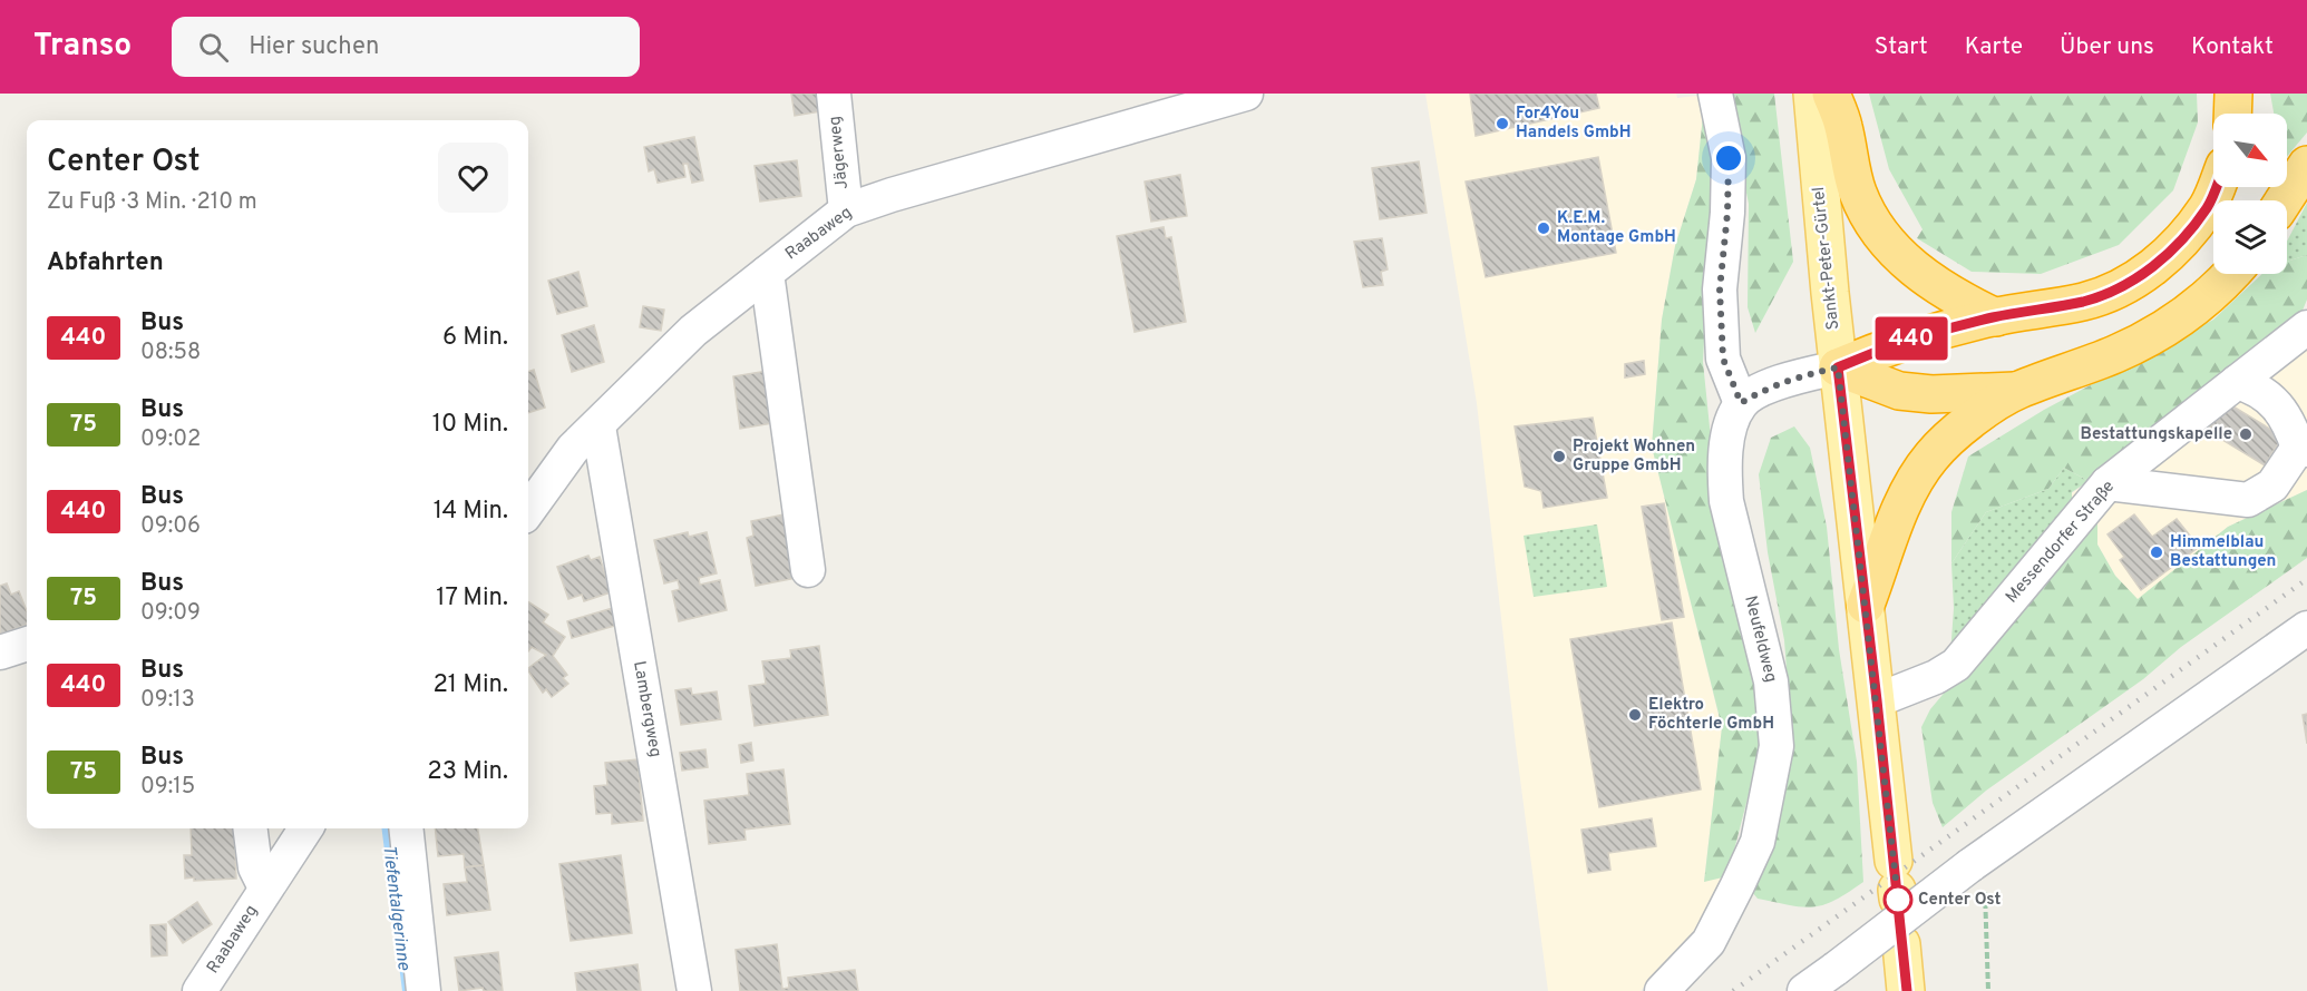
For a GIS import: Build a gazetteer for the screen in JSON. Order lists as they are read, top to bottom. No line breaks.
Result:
{"streets":{"main road":["Sankt-Peter-Gürtel"],"street":["Jägerweg","Raabaweg","Messendorfer Straße","Neufeldweg","Lambergweg"]},"crossings":[["Jägerweg","Raabaweg"],["Raabaweg","Lambergweg"],["Sankt-Peter-Gürtel","Messendorfer Straße"]],"water":["Tiefentalgerinne"],"places":["For4You Handels GmbH","K.E.M. Montage GmbH","Bestattungskapelle","Projekt Wohnen Gruppe GmbH","Himmelblau Bestattungen","Elektro Föchterle GmbH","Center Ost"],"lines":["bus line 440"],"north":"bottom right","page":{"header":"Transo","search":"Hier suchen","nav":["Start","Karte","Über uns","Kontakt"],"on_map":"440","heading":[["Center Ost","Zu Fuß · 3 Min. · 210 m"],"Abfahrten"],"list":[{"mark":"440","name":"Bus","note":"08:58","value":"6 Min."},{"mark":"75","name":"Bus","note":"09:02","value":"10 Min."},{"mark":"440","name":"Bus","note":"09:06","value":"14 Min."},{"mark":"75","name":"Bus","note":"09:09","value":"17 Min."},{"mark":"440","name":"Bus","note":"09:13","value":"21 Min."},{"mark":"75","name":"Bus","note":"09:15","value":"23 Min."}]}}
